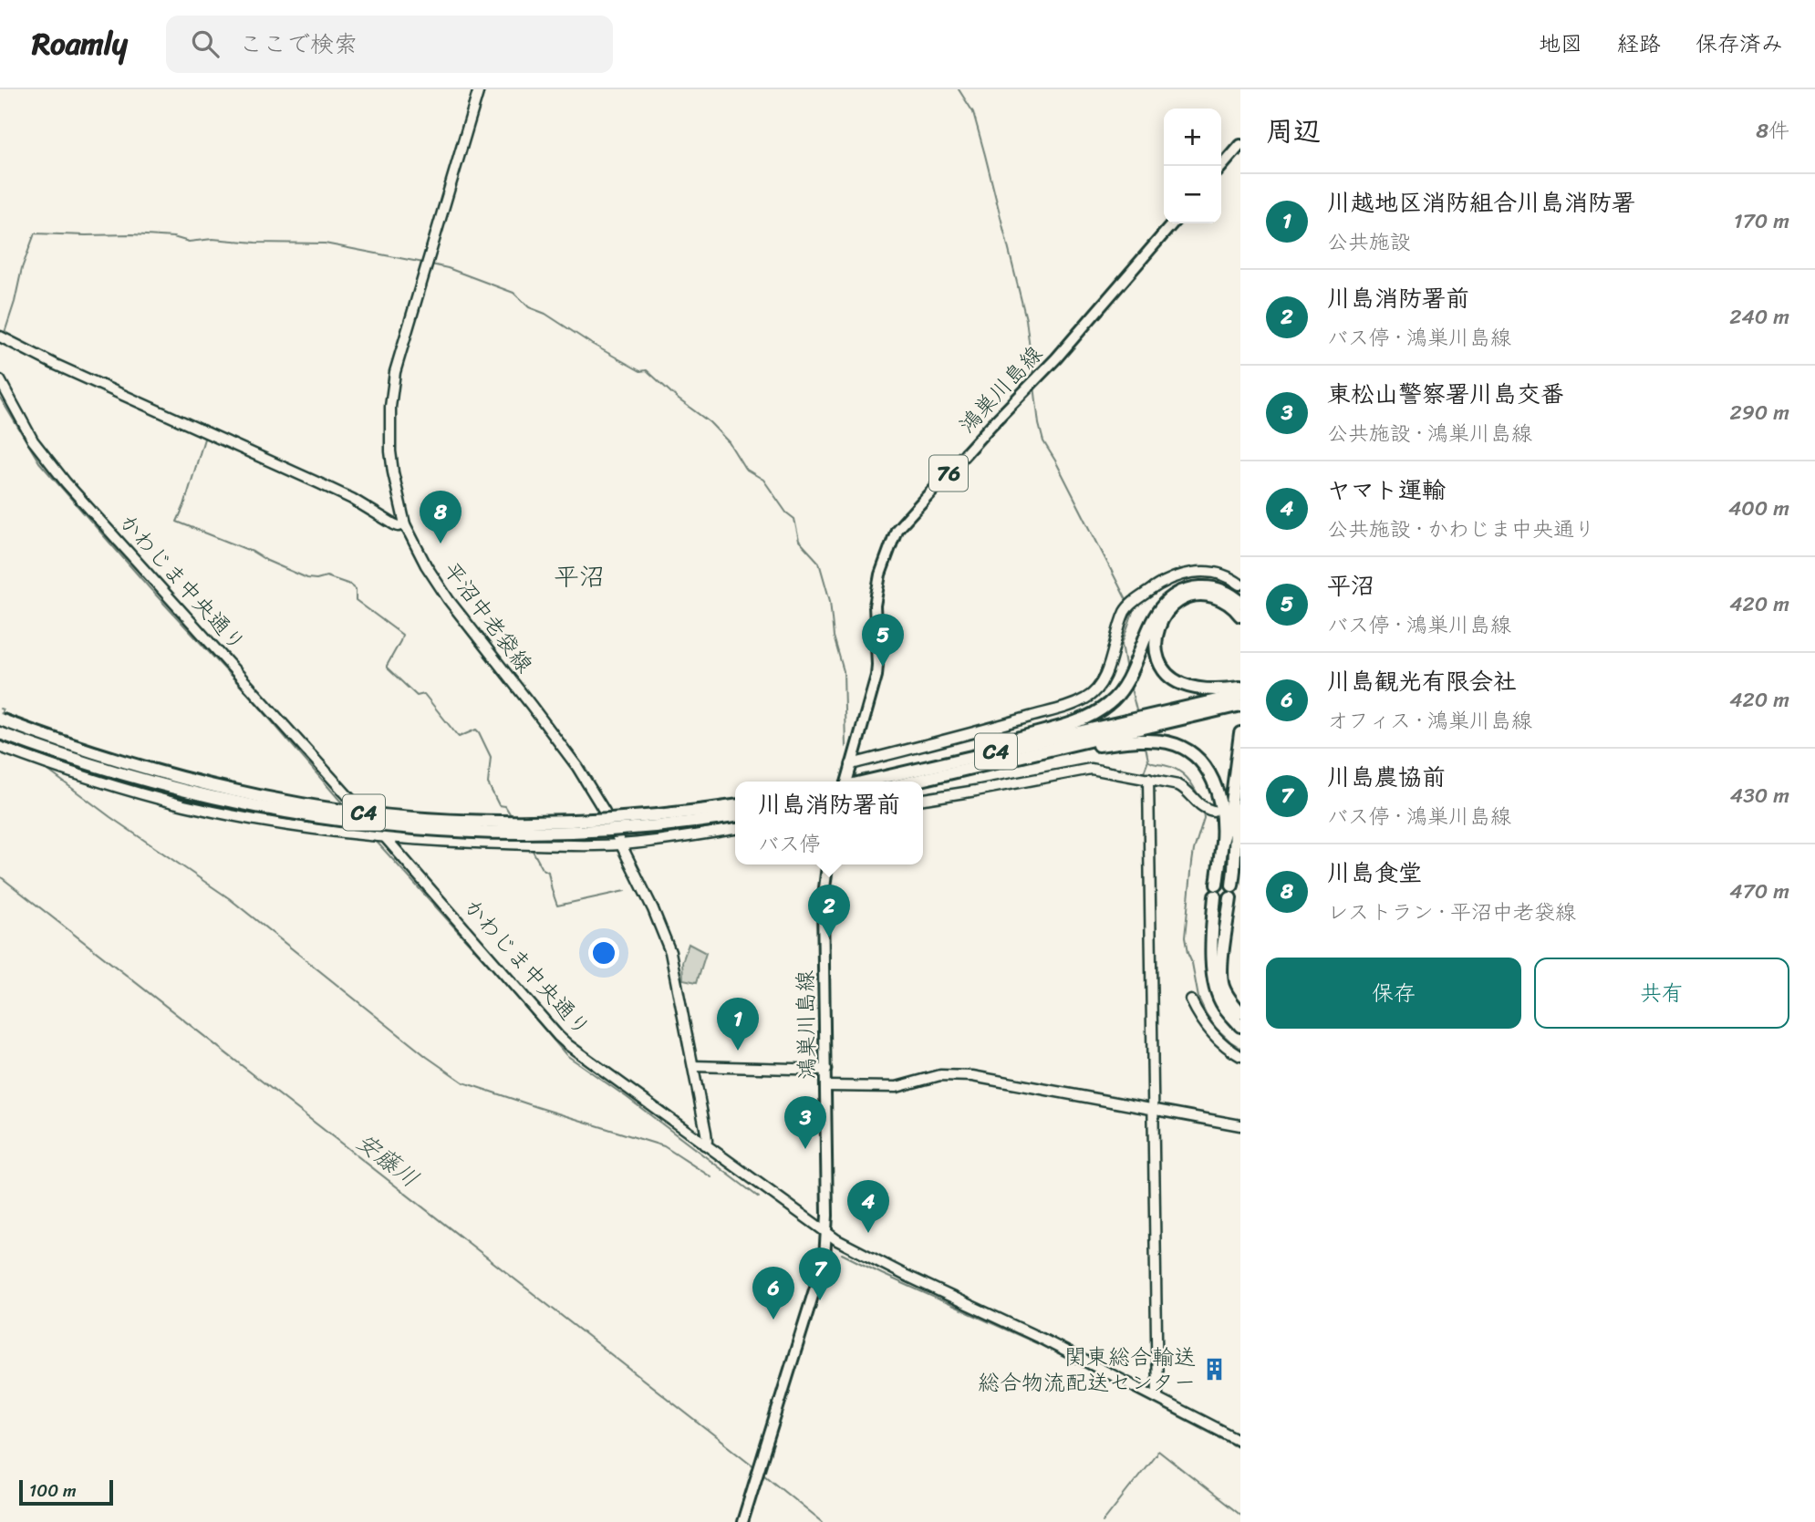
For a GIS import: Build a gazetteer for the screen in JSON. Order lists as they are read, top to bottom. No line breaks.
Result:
{"streets":{"highway":["C4"],"main road":["鴻巣川島線","76"],"street":["かわじま中央通り","平沼中老袋線"]},"crossings":[["鴻巣川島線","かわじま中央通り"],["かわじま中央通り","平沼中老袋線"]],"districts":["平沼"],"water":["安藤川"],"places":{"building":["関東総合輸送 総合物流配送センター"]},"scale_bar":"100 m","page":{"header":"Roamly","search":"ここで検索","nav":["地図","経路","保存済み"],"heading":["周辺","8件"],"map_buttons":["+","−"],"list":[{"mark":"1","name":"川越地区消防組合川島消防署","note":"公共施設","value":"170 m"},{"mark":"2","name":"川島消防署前","note":"バス停 · 鴻巣川島線","value":"240 m"},{"mark":"3","name":"東松山警察署川島交番","note":"公共施設 · 鴻巣川島線","value":"290 m"},{"mark":"4","name":"ヤマト運輸","note":"公共施設 · かわじま中央通り","value":"400 m"},{"mark":"5","name":"平沼","note":"バス停 · 鴻巣川島線","value":"420 m"},{"mark":"6","name":"川島観光有限会社","note":"オフィス · 鴻巣川島線","value":"420 m"},{"mark":"7","name":"川島農協前","note":"バス停 · 鴻巣川島線","value":"430 m"},{"mark":"8","name":"川島食堂","note":"レストラン · 平沼中老袋線","value":"470 m"}],"pins":["8","5","2","1","3","4","7","6"],"popup":["川島消防署前","バス停"],"buttons":["保存","共有"],"scale":"100 m"}}
